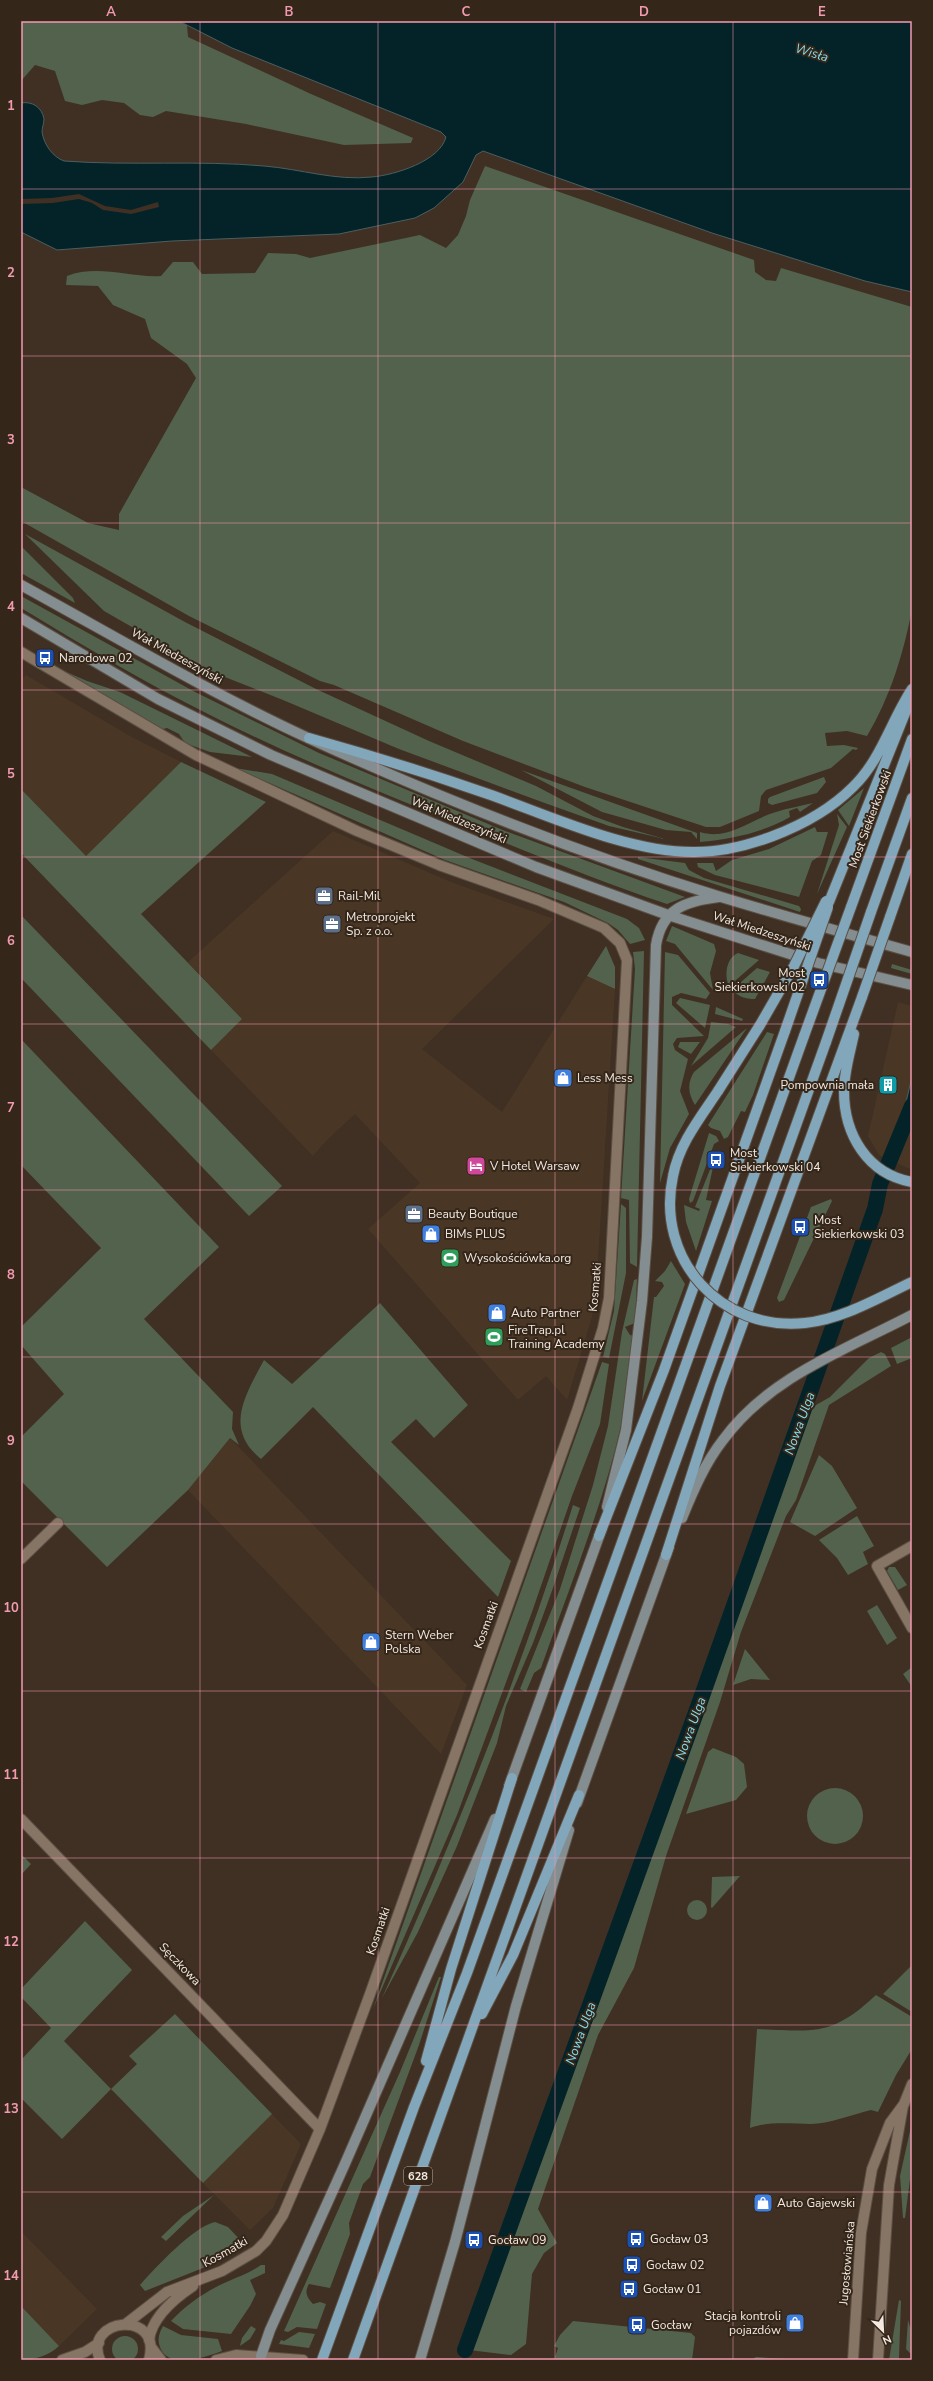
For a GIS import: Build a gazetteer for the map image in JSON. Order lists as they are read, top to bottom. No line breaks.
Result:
{"streets":{"main road":["Wał Miedzeszyński","Most Siekierkowski","628"],"street":["Kosmatki","Sęczkowa","Jugosłowiańska"]},"crossings":[["Most Siekierkowski","628"],["Kosmatki","Sęczkowa"]],"water":["Wisła","Nowa Ulga"],"places":{"bus stop":["Narodowa 02","Most Siekierkowski 02","Most Siekierkowski 04","Most Siekierkowski 03","Gocław 03","Gocław 09","Gocław 02","Gocław 01","Gocław"],"office":["Rail-Mil","Metroprojekt Sp. z o.o.","Beauty Boutique"],"shop":["Less Mess","BIMs PLUS","Auto Partner","Stern Weber Polska","Auto Gajewski","Stacja kontroli pojazdów"],"building":["Pompownia mała"],"hotel":["V Hotel Warsaw"],"sports":["Wysokościówka.org","FireTrap.pl Training Academy"]},"north":"bottom right","grid":{"columns":["A","B","C","D","E"],"rows":["1","2","3","4","5","6","7","8","9","10","11","12","13","14"]}}
